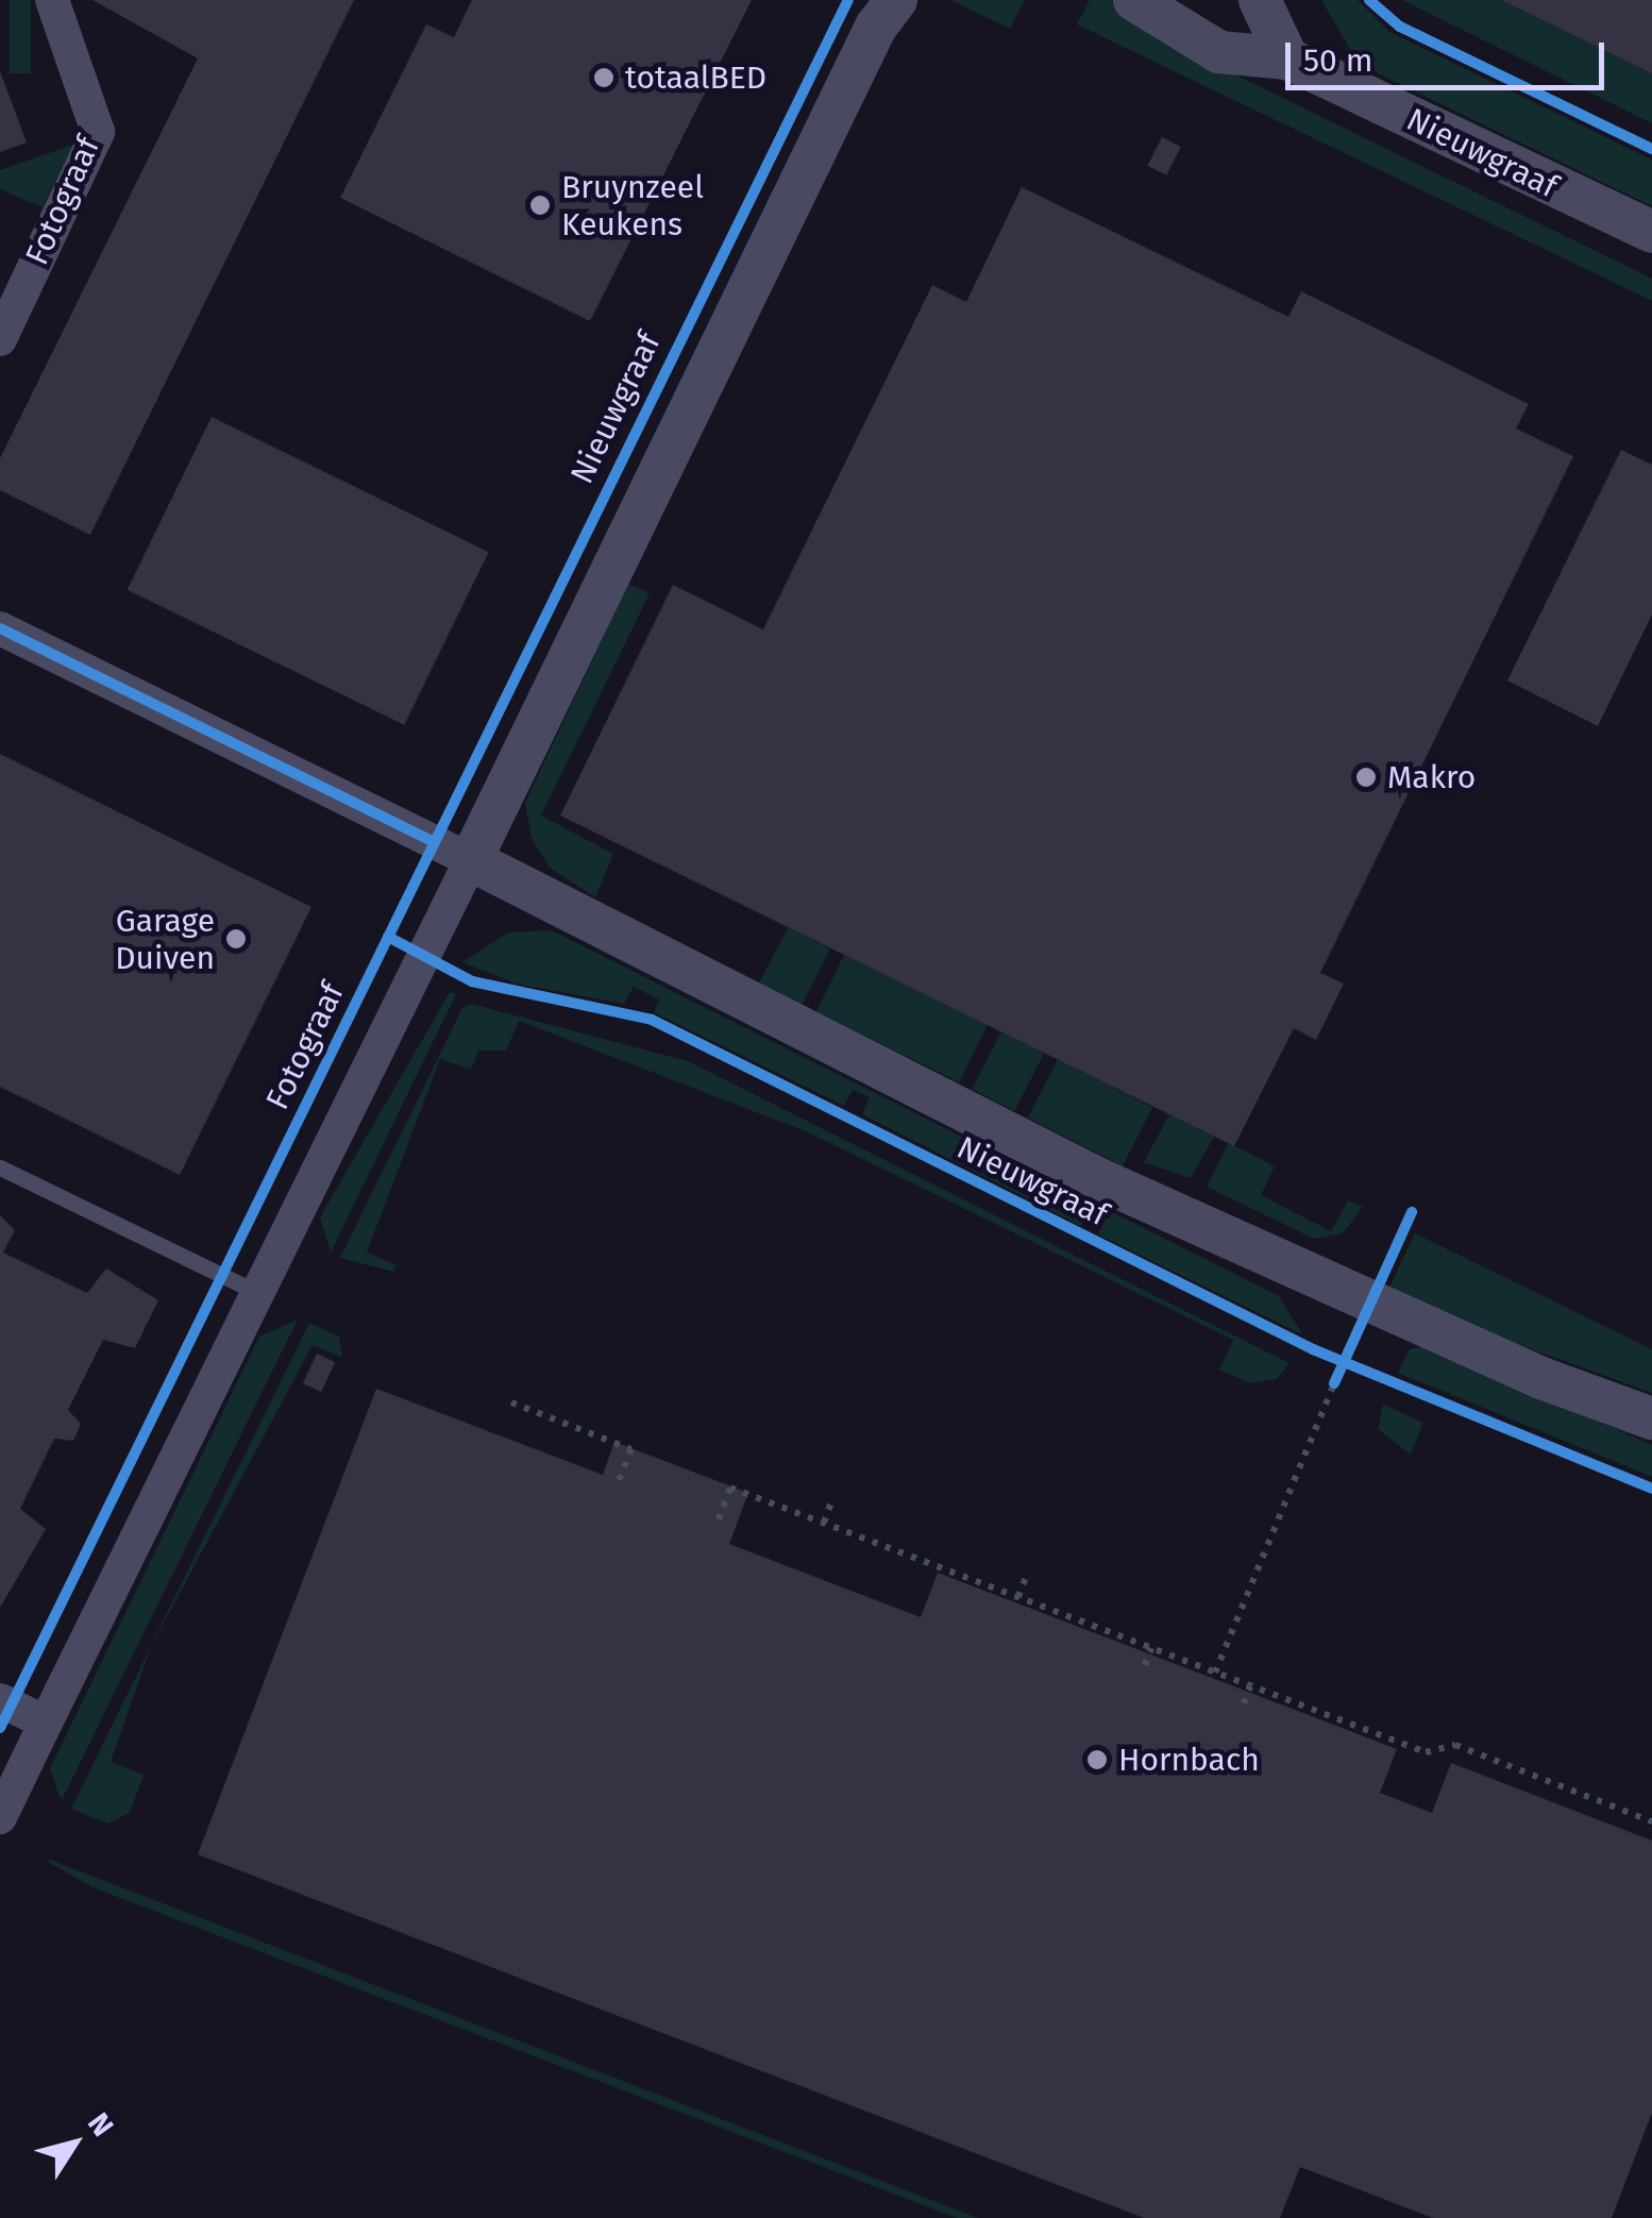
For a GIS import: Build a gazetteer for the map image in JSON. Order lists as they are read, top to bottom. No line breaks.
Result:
{"streets":{"street":["Nieuwgraaf","Fotograaf"]},"places":["totaalBED","Bruynzeel Keukens","Makro","Garage Duiven","Hornbach"],"scale_bar":"50 m","north":"top right"}
